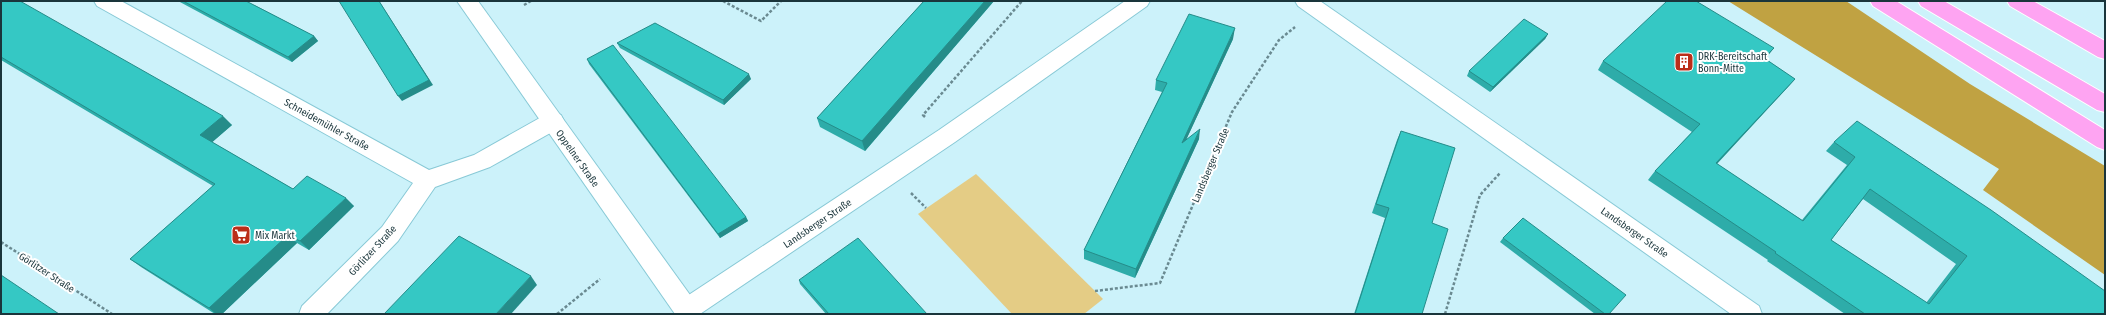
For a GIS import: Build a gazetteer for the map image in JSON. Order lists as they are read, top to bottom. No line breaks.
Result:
{"streets":{"street":["Schneidemühler Straße","Oppelner Straße","Landsberger Straße","Görlitzer Straße"]},"crossings":[["Schneidemühler Straße","Görlitzer Straße"],["Oppelner Straße","Landsberger Straße"]],"places":{"building":["DRK-Bereitschaft Bonn-Mitte"],"supermarket":["Mix Markt"]}}
